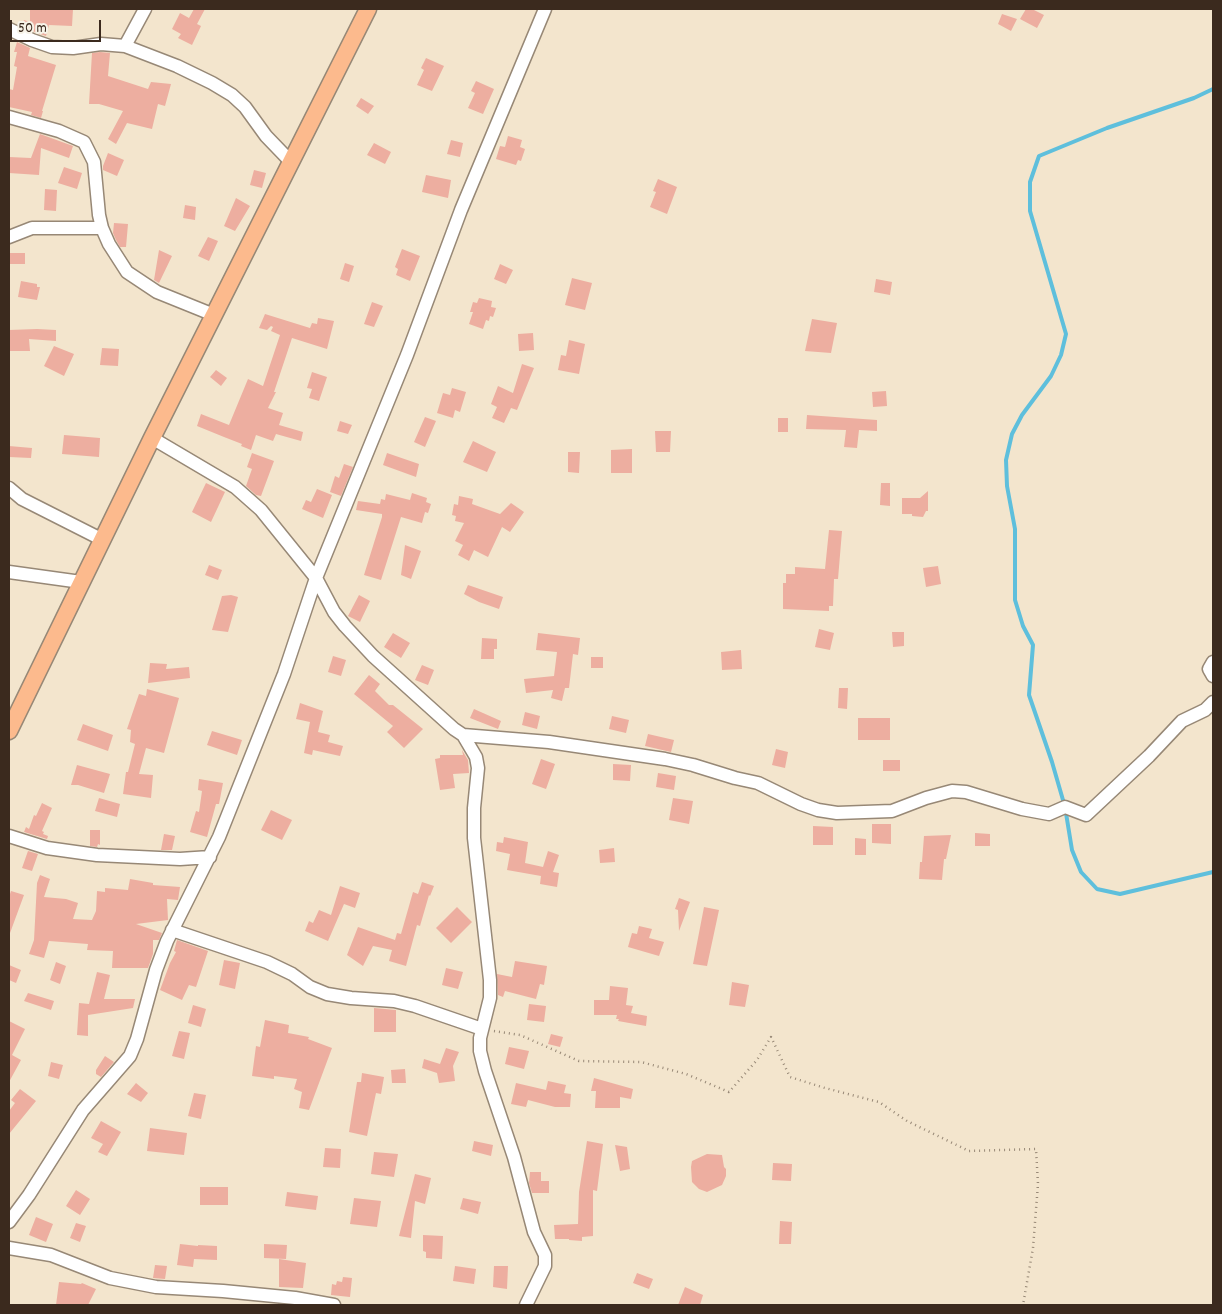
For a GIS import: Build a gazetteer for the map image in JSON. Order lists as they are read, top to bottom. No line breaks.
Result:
{"scale_bar":"50 m"}
